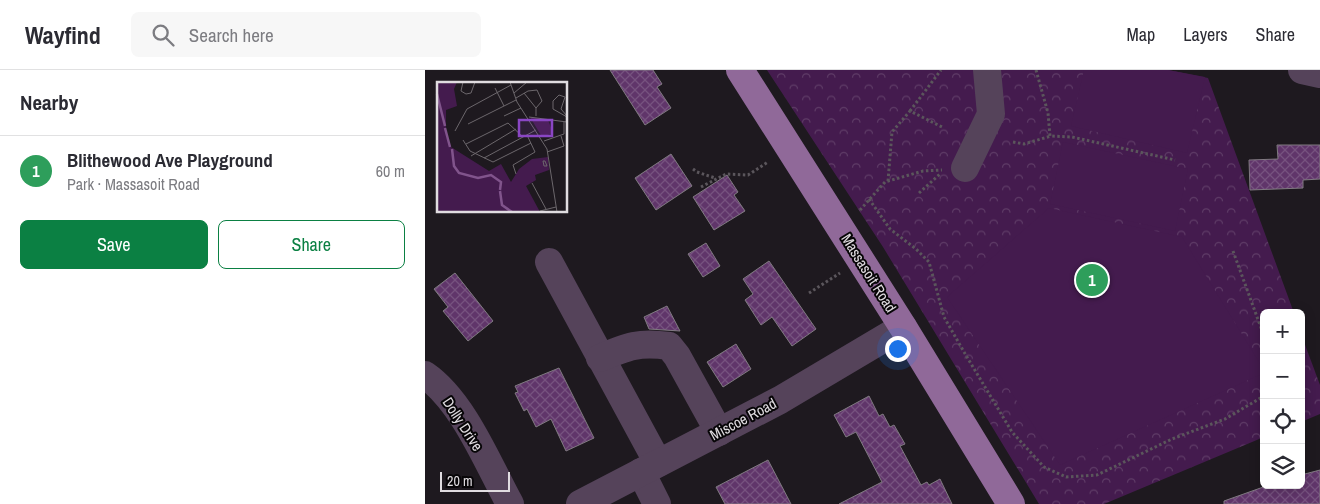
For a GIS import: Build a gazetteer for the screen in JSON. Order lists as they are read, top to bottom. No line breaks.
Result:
{"streets":{"main road":["Massasoit Road"],"street":["Miscoe Road","Dolly Drive"]},"crossings":[["Massasoit Road","Miscoe Road"]],"scale_bar":"20 m","page":{"header":"Wayfind","search":"Search here","nav":["Map","Layers","Share"],"heading":"Nearby","list":[{"mark":"1","name":"Blithewood Ave Playground","note":"Park · Massasoit Road","value":"60 m"}],"buttons":["Save","Share"],"pins":"1","map_buttons":["+","−"],"scale":"20 m"}}
